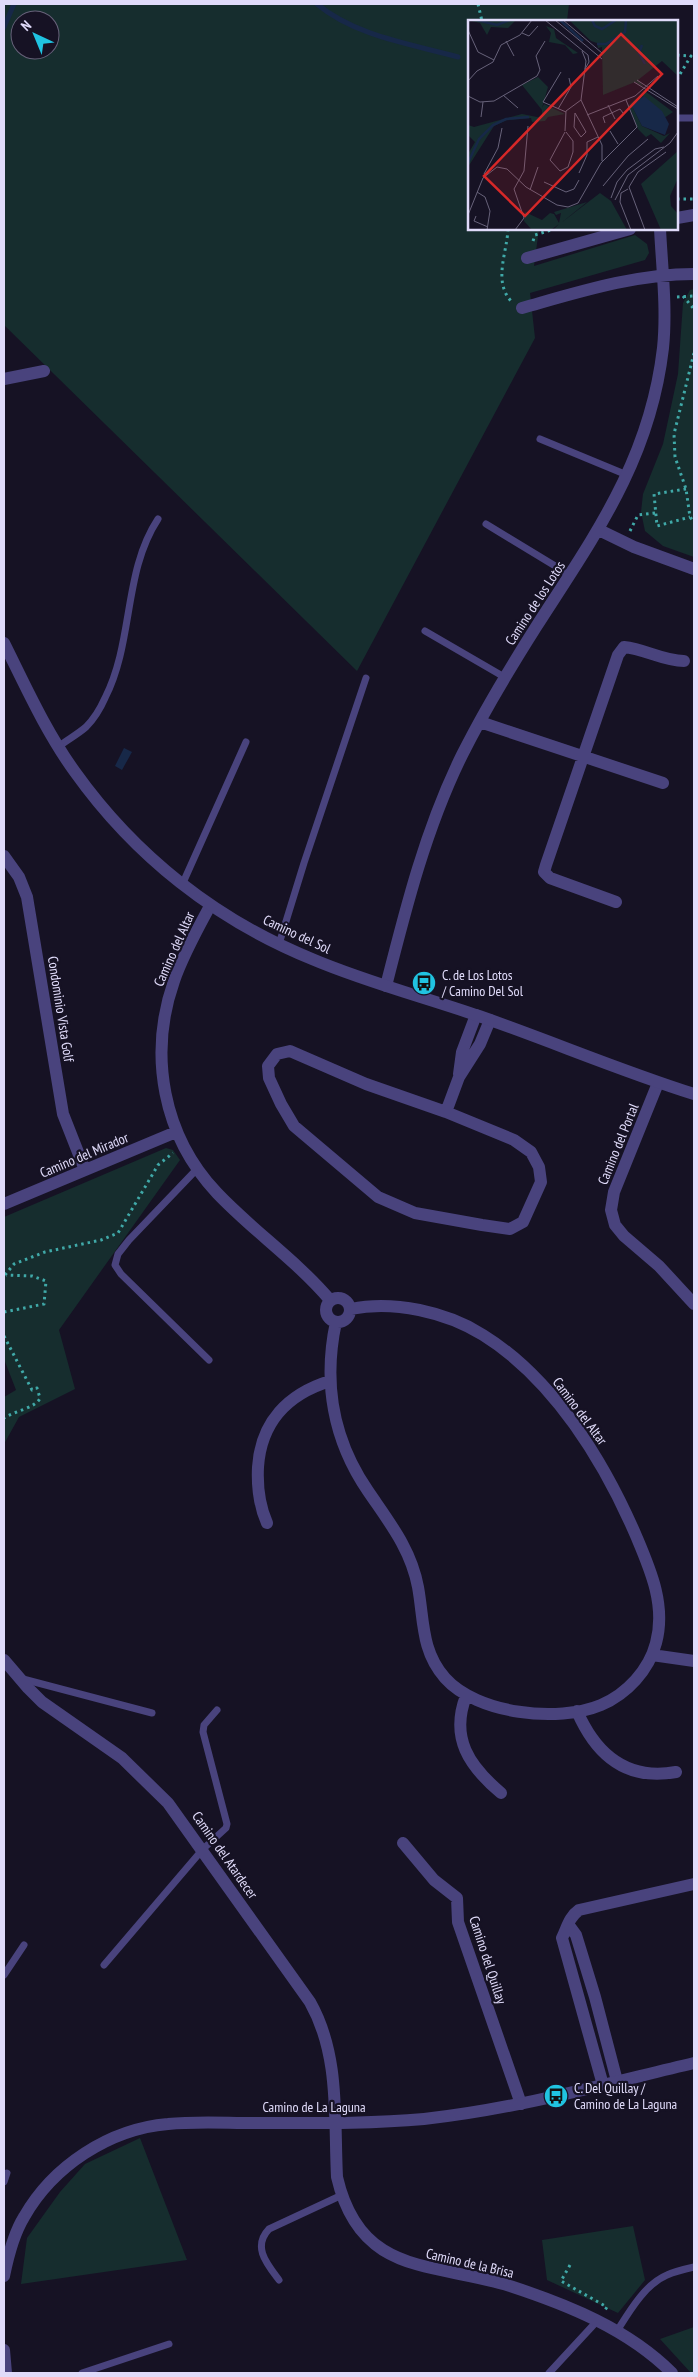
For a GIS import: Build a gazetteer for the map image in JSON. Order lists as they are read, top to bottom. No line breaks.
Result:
{"streets":{"street":["Camino de los Lotos","Camino del Sol","Camino del Altar","Condominio Vista Golf","Camino del Portal","Camino del Mirador","Camino del Atardecer","Camino del Quillay","Camino de La Laguna","Camino de la Brisa"]},"crossings":[["Camino de los Lotos","Camino del Sol"],["Camino del Sol","Camino del Altar"],["Camino del Sol","Camino del Portal"],["Camino del Altar","Camino del Mirador"],["Condominio Vista Golf","Camino del Mirador"],["Camino del Atardecer","Camino de La Laguna"],["Camino del Atardecer","Camino de la Brisa"],["Camino del Quillay","Camino de La Laguna"],["Camino de La Laguna","Camino de la Brisa"]],"places":{"bus stop":["C. de Los Lotos / Camino Del Sol","C. Del Quillay / Camino de La Laguna"]},"north":"top left"}
